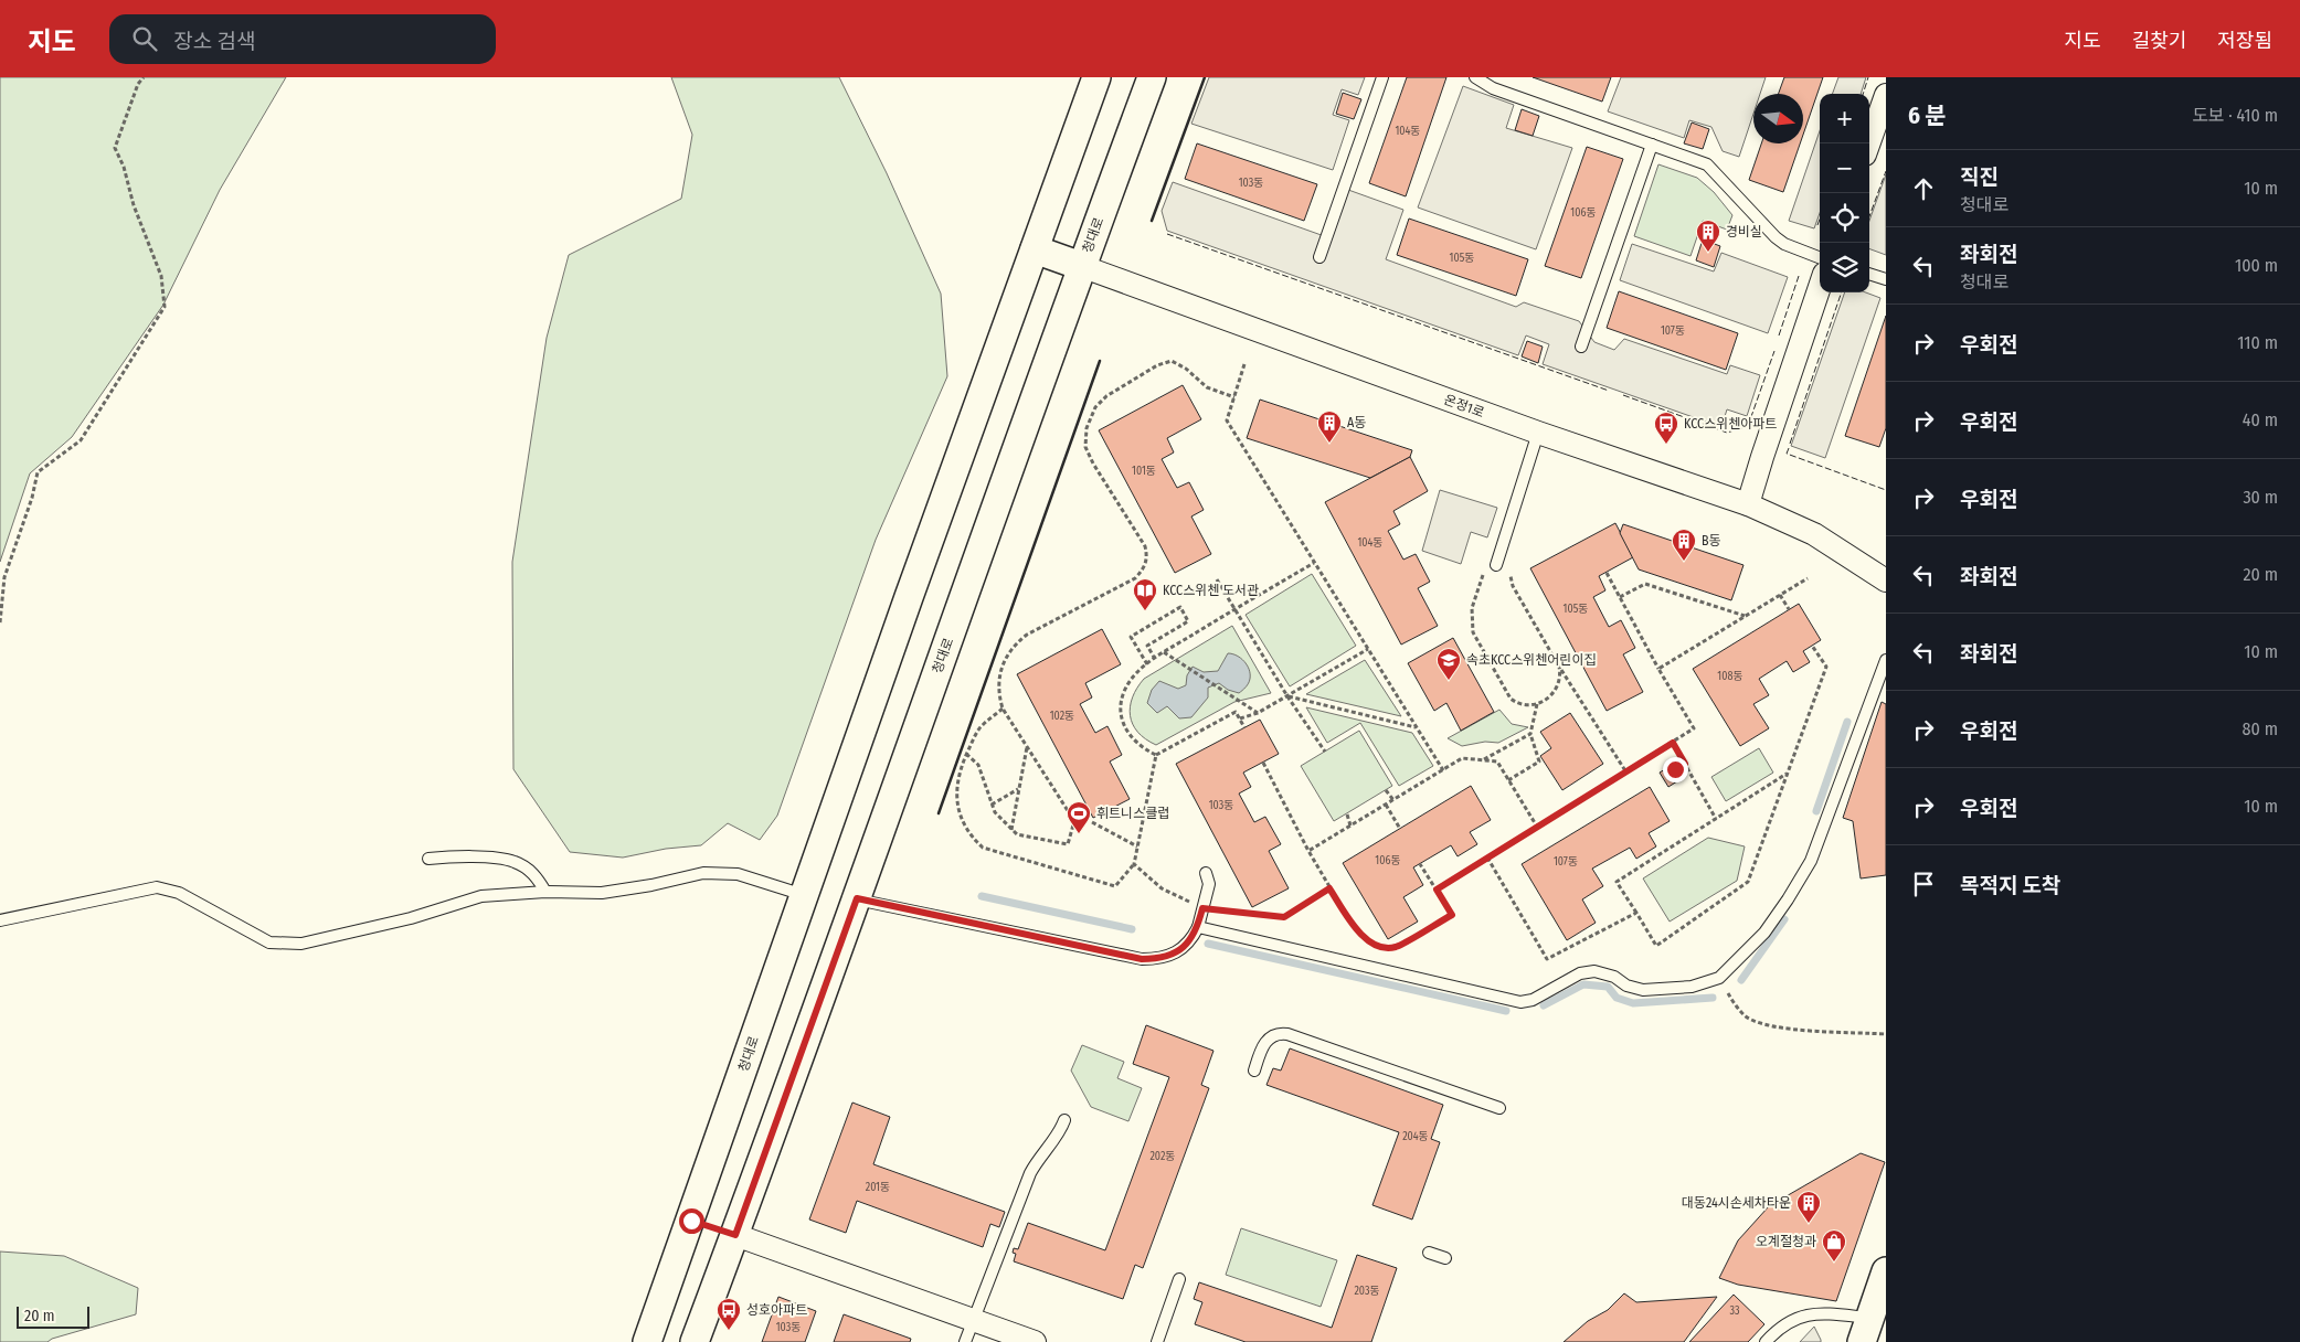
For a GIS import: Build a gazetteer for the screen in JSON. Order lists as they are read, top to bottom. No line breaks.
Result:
{"streets":{"street":["청대로","온정1로"]},"crossings":[["청대로","온정1로"]],"places":{"building":["경비실","A동","B동","대동24시손세차타운"],"bus stop":["KCC스위첸아파트","성호아파트"],"library":["KCC스위첸 도서관"],"school or university":["속초KCC스위첸어린이집"],"sports":["휘트니스클럽"],"shop":["오계절청과"]},"house_numbers":["104동","103동","106동","105동","107동","101동","104동","105동","108동","102동","103동","106동","107동","204동","202동","201동","203동","33","103동"],"scale_bar":"20 m","north":"right","page":{"header":"지도","search":"장소 검색","nav":["지도","길찾기","저장됨"],"heading":["6 분","도보 · 410 m"],"map_buttons":["+","−"],"list":[["직진","청대로","10 m"],["좌회전","청대로","100 m"],["우회전","110 m"],["우회전","40 m"],["우회전","30 m"],["좌회전","20 m"],["좌회전","10 m"],["우회전","80 m"],["우회전","10 m"],"목적지 도착"],"scale":"20 m"}}
